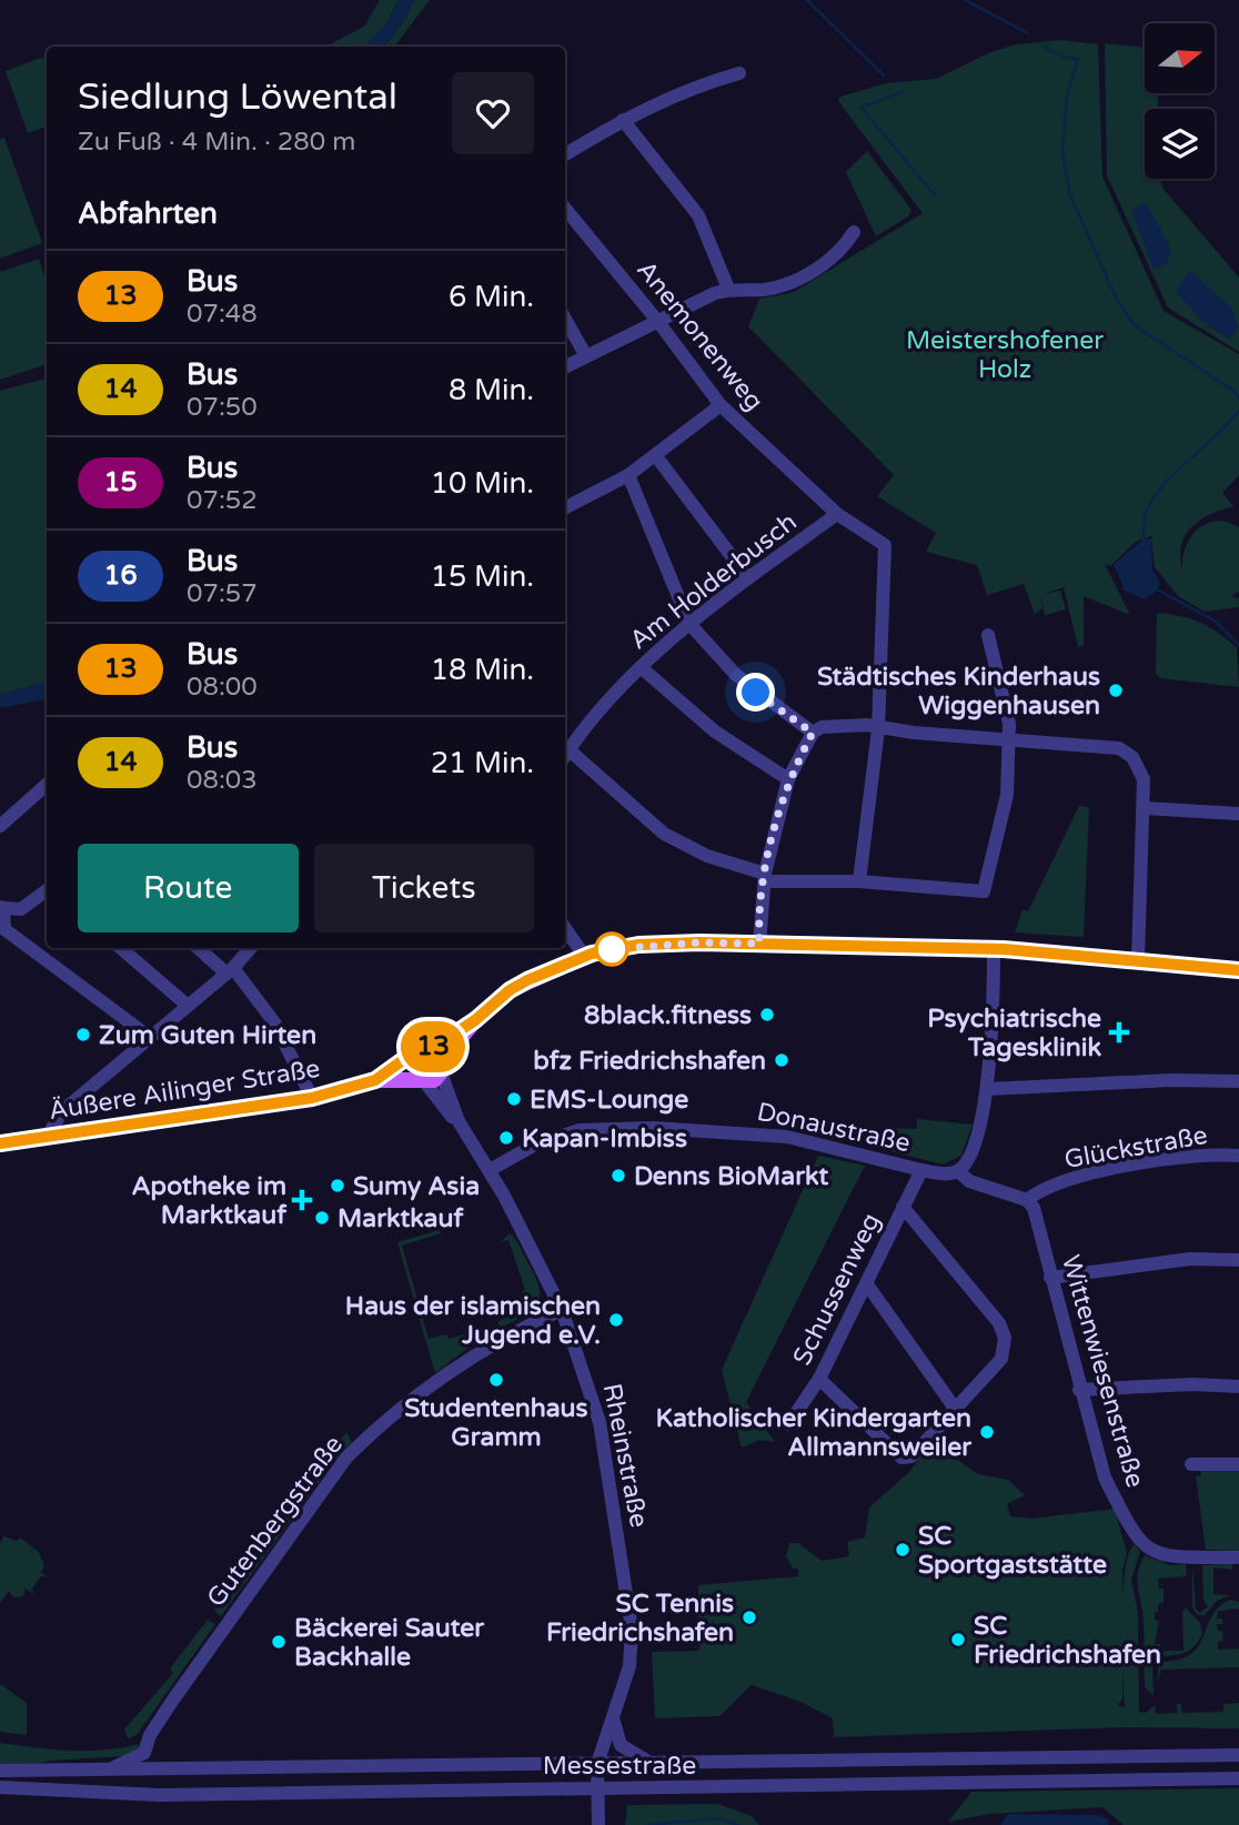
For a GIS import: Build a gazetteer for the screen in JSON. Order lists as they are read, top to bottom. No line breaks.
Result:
{"streets":{"main road":["Äußere Ailinger Straße"],"street":["Anemonenweg","Am Holderbusch","Donaustraße","Glückstraße","Schussenweg","Wittenwiesenstraße","Rheinstraße","Gutenbergstraße","Messestraße"]},"crossings":[["Anemonenweg","Am Holderbusch"],["Äußere Ailinger Straße","Rheinstraße"],["Donaustraße","Schussenweg"],["Donaustraße","Rheinstraße"],["Glückstraße","Wittenwiesenstraße"],["Rheinstraße","Gutenbergstraße"],["Rheinstraße","Messestraße"],["Gutenbergstraße","Messestraße"]],"parks":["Meistershofener Holz"],"places":{"other":["Städtisches Kinderhaus Wiggenhausen","8black.fitness","Zum Guten Hirten","bfz Friedrichshafen","EMS-Lounge","Kapan-Imbiss","Denns BioMarkt","Sumy Asia","Marktkauf","Haus der islamischen Jugend e.V.","Studentenhaus Gramm","Katholischer Kindergarten Allmannsweiler","SC Sportgaststätte","SC Tennis Friedrichshafen","SC Friedrichshafen","Bäckerei Sauter Backhalle"],"health":["Psychiatrische Tagesklinik","Apotheke im Marktkauf"]},"lines":["bus line 13"],"north":"right","page":{"on_map":"13","heading":[["Siedlung Löwental","Zu Fuß · 4 Min. · 280 m"],"Abfahrten"],"list":[{"mark":"13","name":"Bus","note":"07:48","value":"6 Min."},{"mark":"14","name":"Bus","note":"07:50","value":"8 Min."},{"mark":"15","name":"Bus","note":"07:52","value":"10 Min."},{"mark":"16","name":"Bus","note":"07:57","value":"15 Min."},{"mark":"13","name":"Bus","note":"08:00","value":"18 Min."},{"mark":"14","name":"Bus","note":"08:03","value":"21 Min."}],"buttons":["Route","Tickets"]}}
